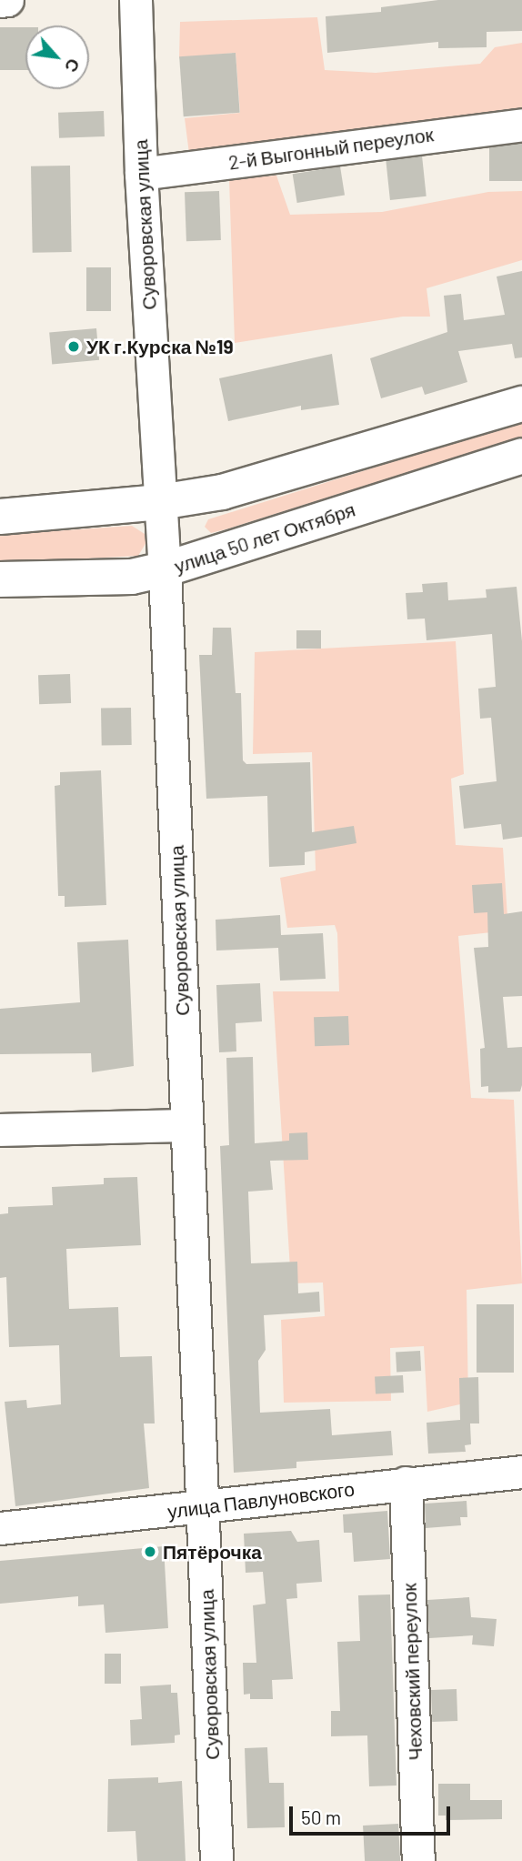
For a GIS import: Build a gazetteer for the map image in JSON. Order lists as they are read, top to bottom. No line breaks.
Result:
{"streets":{"main road":["улица 50 лет Октября"],"street":["2-й Выгонный переулок","Суворовская улица","улица Павлуновского","Чеховский переулок"]},"crossings":[["2-й Выгонный переулок","Суворовская улица"],["Суворовская улица","улица 50 лет Октября"],["Суворовская улица","улица Павлуновского"],["улица Павлуновского","Чеховский переулок"]],"places":["УК г.Курска №19","Пятёрочка"],"scale_bar":"50 m","north":"bottom right"}
